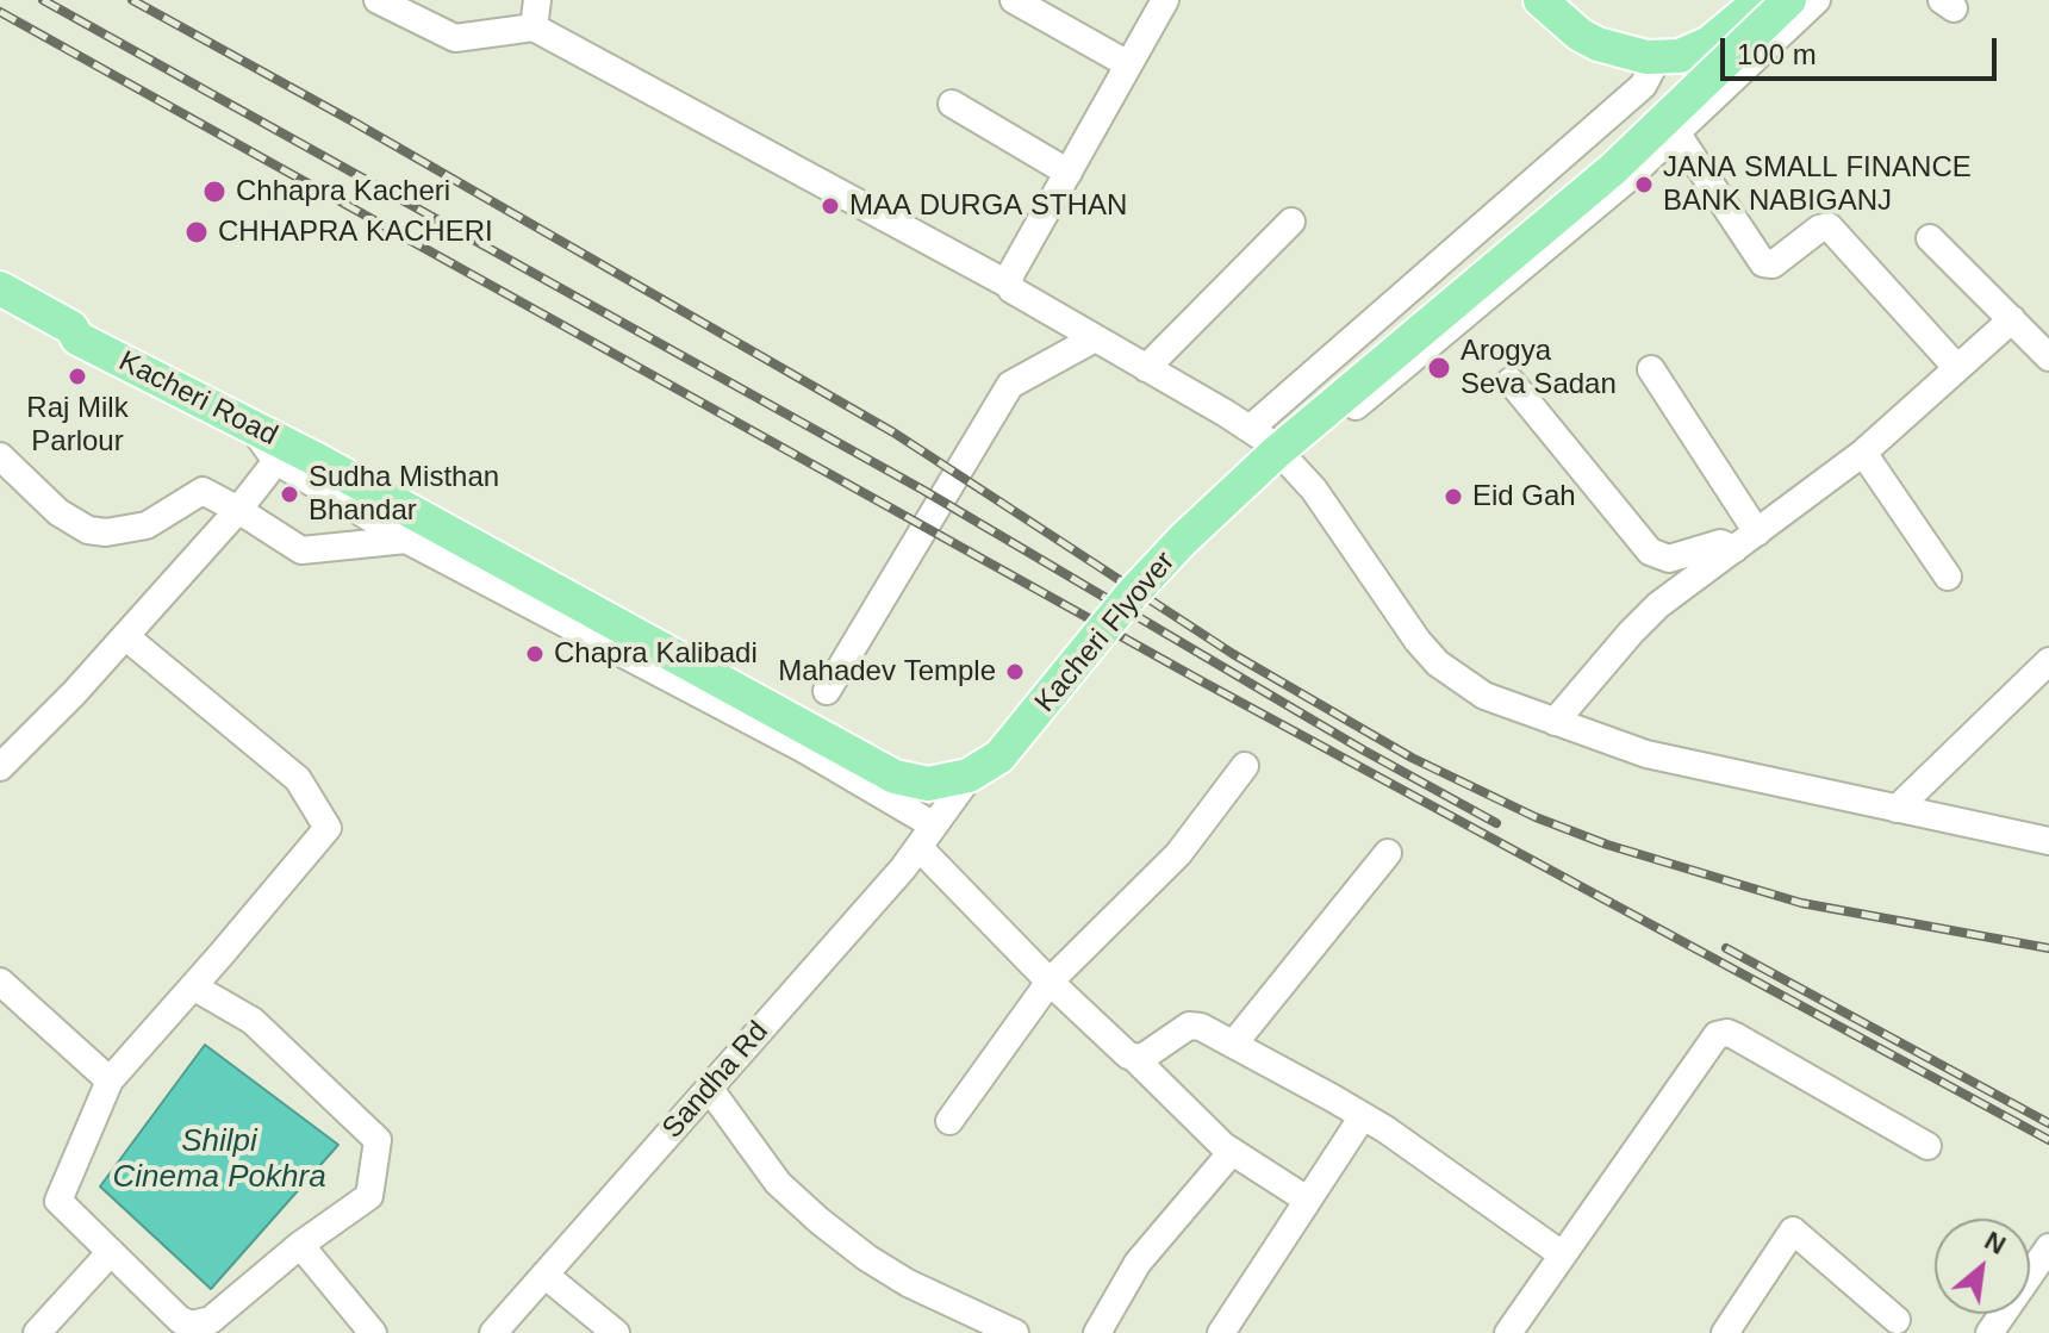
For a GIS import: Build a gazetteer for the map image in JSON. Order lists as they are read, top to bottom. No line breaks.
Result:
{"streets":{"main road":["Kacheri Road","Kacheri Flyover"],"street":["Sandha Rd"]},"crossings":[["Kacheri Road","Kacheri Flyover"]],"water":["Shilpi Cinema Pokhra"],"places":["JANA SMALL FINANCE BANK NABIGANJ","Chhapra Kacheri","MAA DURGA STHAN","CHHAPRA KACHERI","Arogya Seva Sadan","Raj Milk Parlour","Sudha Misthan Bhandar","Eid Gah","Chapra Kalibadi","Mahadev Temple"],"scale_bar":"100 m","north":"top right"}
